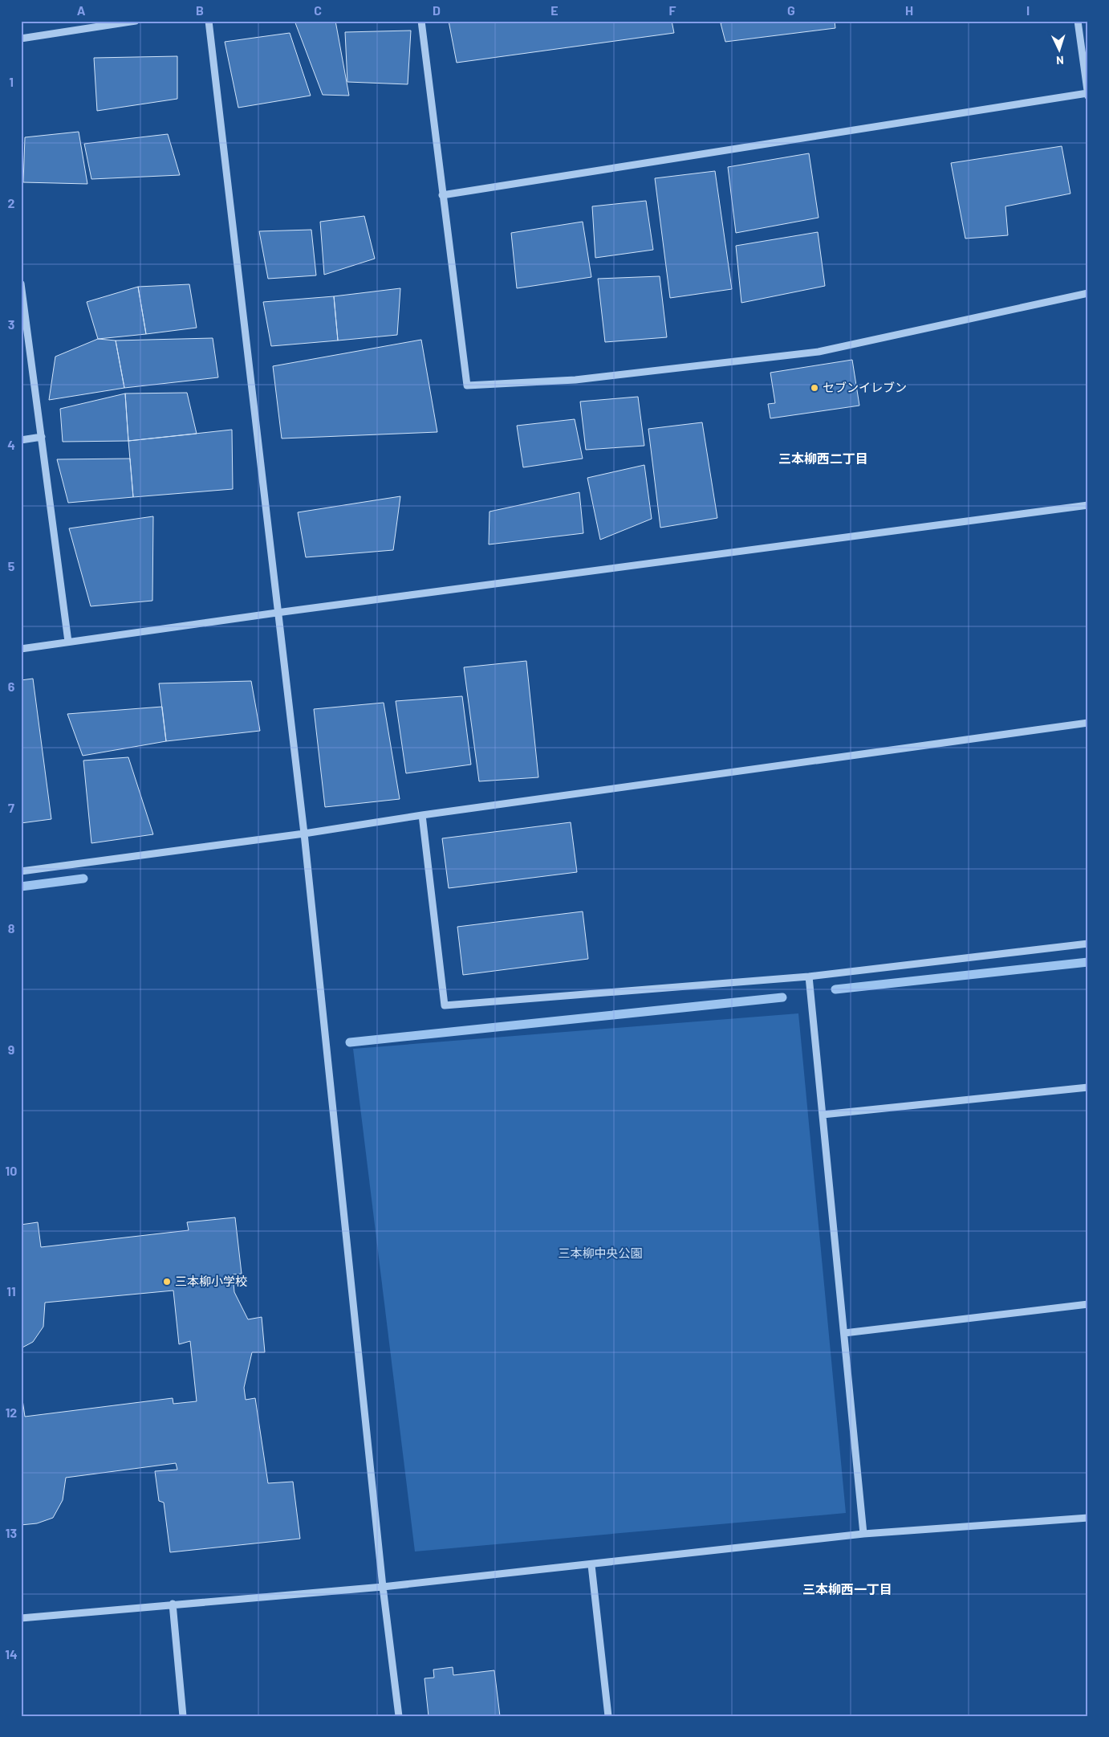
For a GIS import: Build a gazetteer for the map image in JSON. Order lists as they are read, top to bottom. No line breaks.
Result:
{"districts":["三本柳西二丁目","三本柳西一丁目"],"parks":["三本柳中央公園"],"places":["セブンイレブン","三本柳小学校"],"north":"bottom","grid":{"columns":["A","B","C","D","E","F","G","H","I"],"rows":["1","2","3","4","5","6","7","8","9","10","11","12","13","14"]}}
